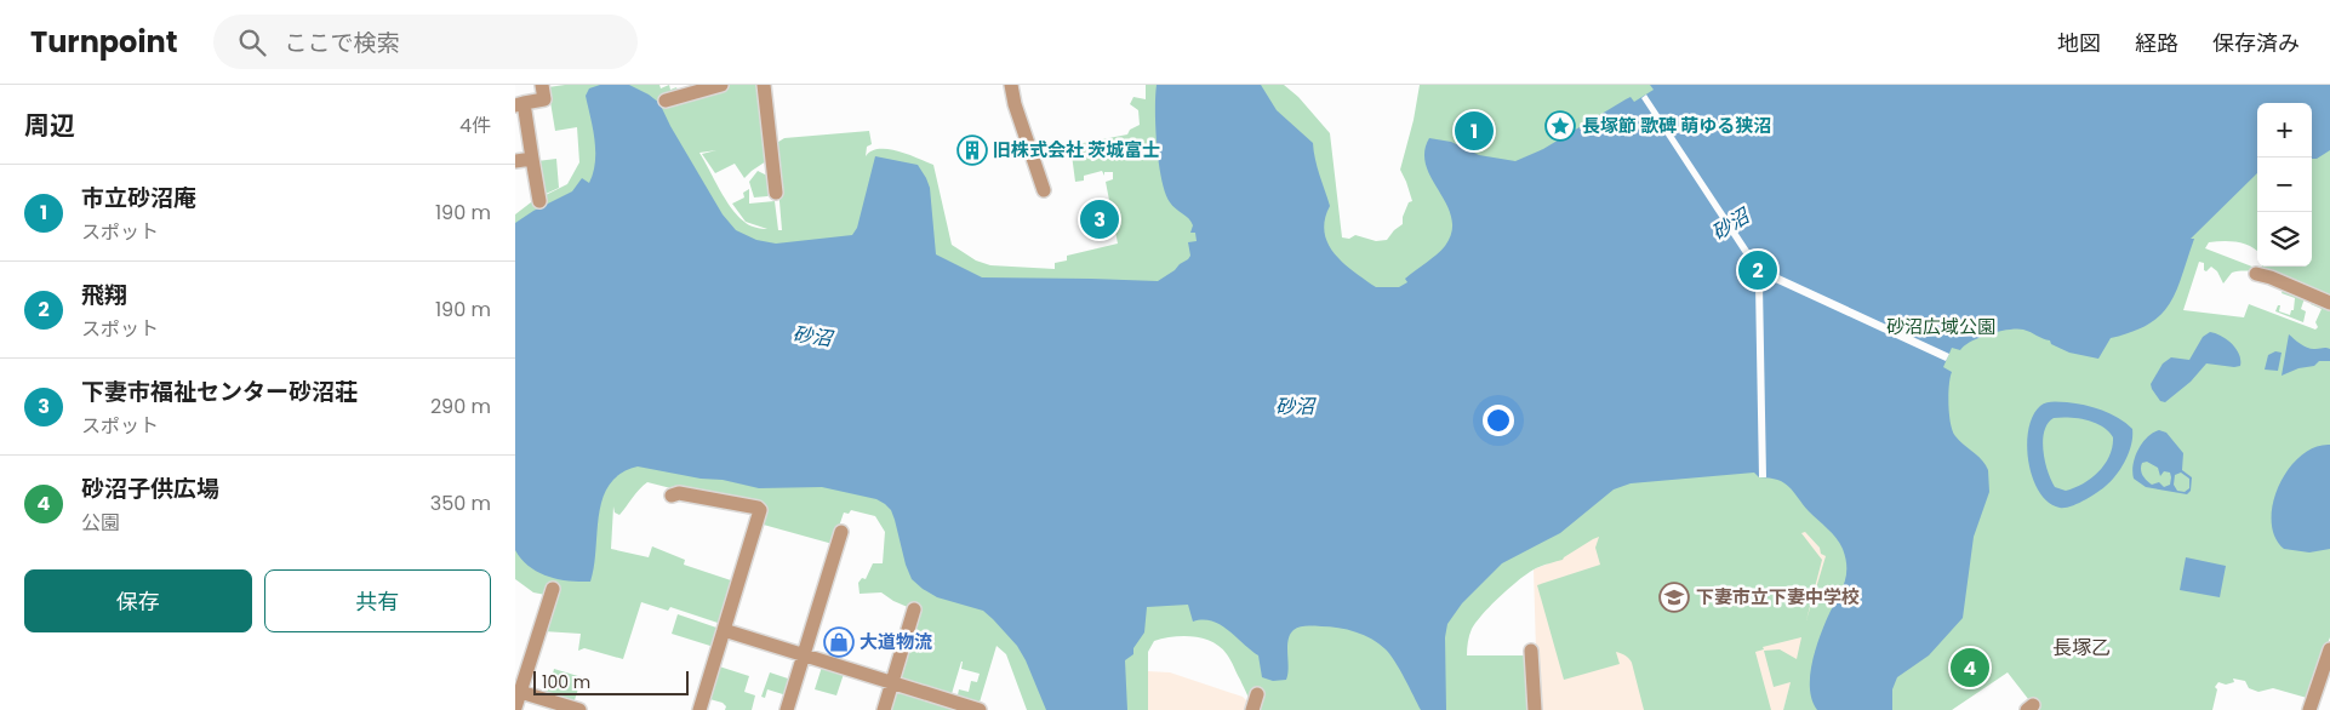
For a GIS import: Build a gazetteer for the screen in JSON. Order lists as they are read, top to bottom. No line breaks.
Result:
{"districts":["長塚乙"],"water":["砂沼"],"parks":["砂沼広域公園"],"places":{"place":["長塚節 歌碑 萌ゆる狭沼"],"building":["旧株式会社 茨城富士"],"school or university":["下妻市立下妻中学校"],"shop":["大道物流"]},"scale_bar":"100 m","page":{"header":"Turnpoint","search":"ここで検索","nav":["地図","経路","保存済み"],"heading":["周辺","4件"],"map_buttons":["+","−"],"pins":["1","3","2","4"],"list":[{"mark":"1","name":"市立砂沼庵","note":"スポット","value":"190 m"},{"mark":"2","name":"飛翔","note":"スポット","value":"190 m"},{"mark":"3","name":"下妻市福祉センター砂沼荘","note":"スポット","value":"290 m"},{"mark":"4","name":"砂沼子供広場","note":"公園","value":"350 m"}],"buttons":["保存","共有"],"scale":"100 m"}}
